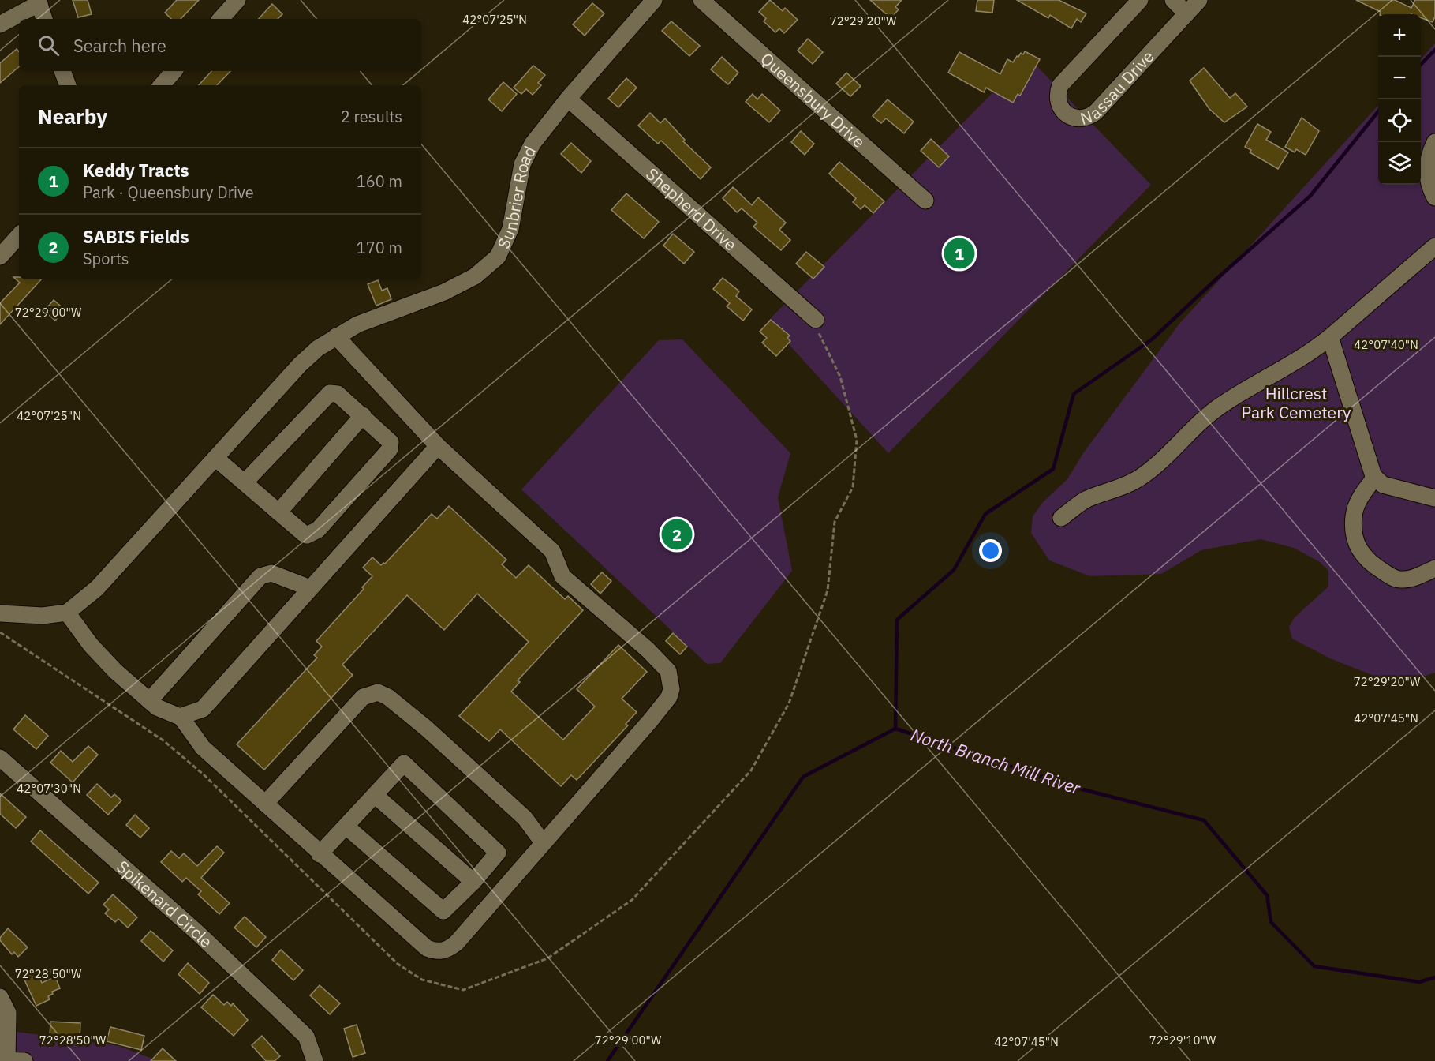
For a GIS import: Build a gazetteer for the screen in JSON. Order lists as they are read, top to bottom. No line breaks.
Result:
{"streets":{"street":["Nassau Drive","Queensbury Drive","Sunbrier Road","Shepherd Drive","Spikenard Circle"]},"crossings":[["Sunbrier Road","Shepherd Drive"]],"water":["North Branch Mill River"],"parks":["Hillcrest Park Cemetery"],"page":{"map_buttons":["+","−"],"search":"Search here","heading":["Nearby","2 results"],"list":[{"mark":"1","name":"Keddy Tracts","note":"Park · Queensbury Drive","value":"160 m"},{"mark":"2","name":"SABIS Fields","note":"Sports","value":"170 m"}],"pins":["1","2"]},"coordinates":["42°07'25\"N","72°29'20\"W","72°29'00\"W","42°07'40\"N","42°07'45\"N","42°07'30\"N","72°28'50\"W","72°29'10\"W"]}
